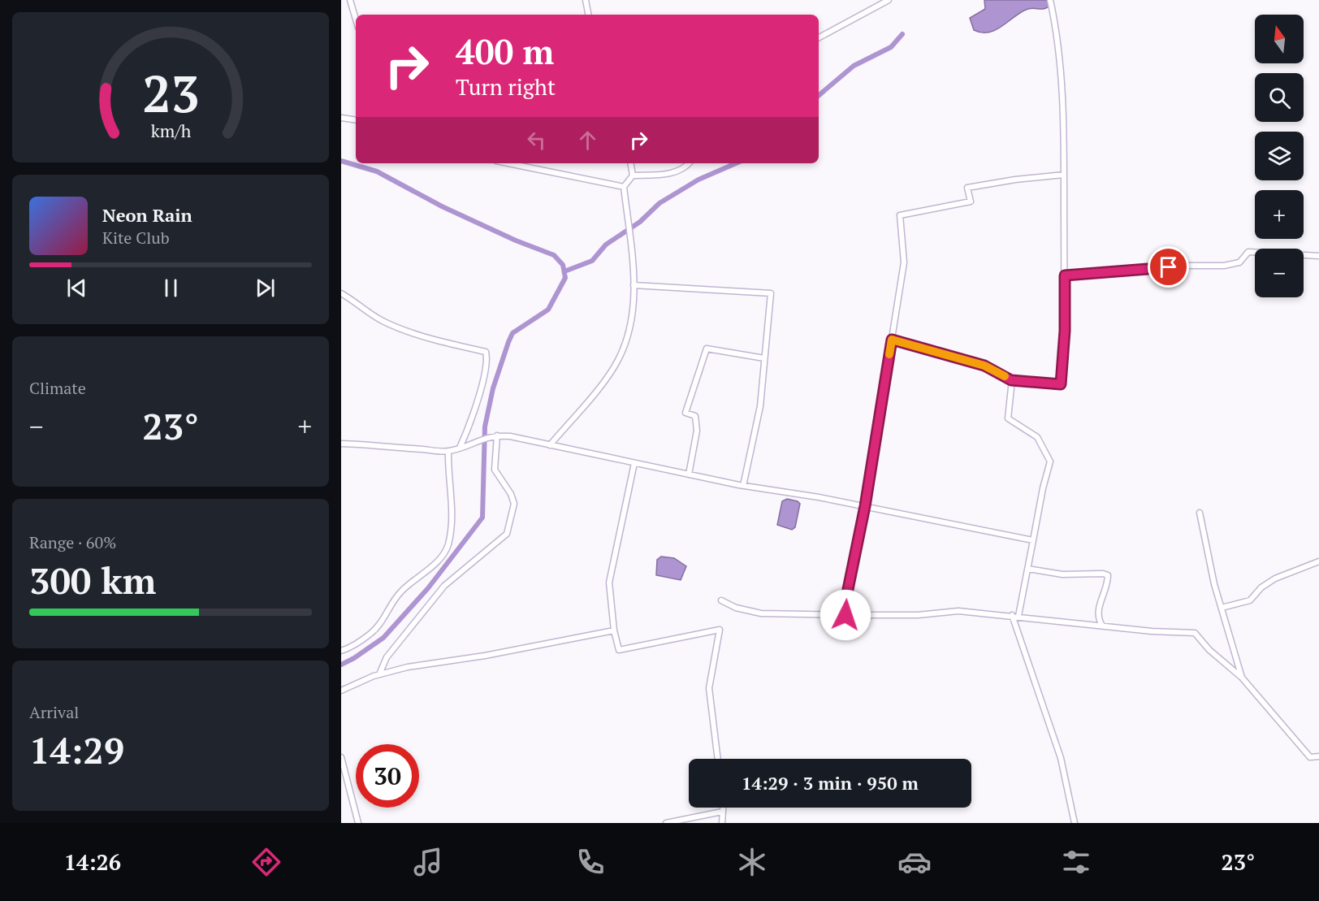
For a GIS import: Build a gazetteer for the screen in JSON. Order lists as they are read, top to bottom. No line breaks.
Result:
{"north":"top","page":{"map_buttons":["+","−"],"turn":["400 m","Turn right"],"song":["Neon Rain","Kite Club"],"tile":["Climate",["Range · 60%","300 km"],["Arrival","14:29"]],"heat":["−","23°","+"],"limit":"30","trip":"14:29 · 3 min · 950 m","tabs":["14:26","23°"],"gauge":["23","km/h"]}}
